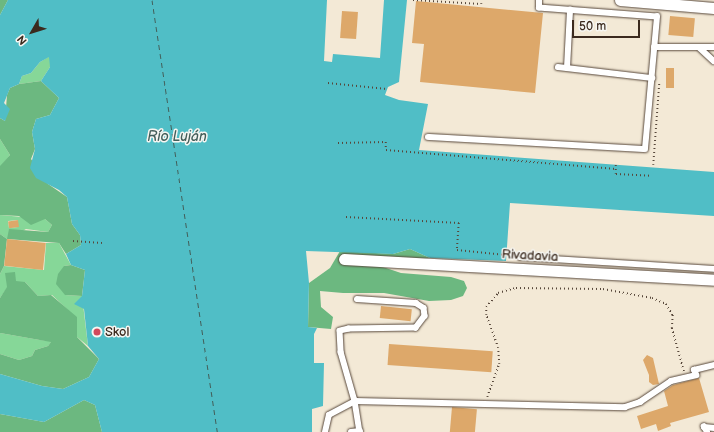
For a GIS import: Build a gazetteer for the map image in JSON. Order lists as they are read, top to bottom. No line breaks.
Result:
{"streets":{"street":["Rivadavia"]},"water":["Río Luján"],"places":["Skol"],"scale_bar":"50 m","north":"bottom left"}
